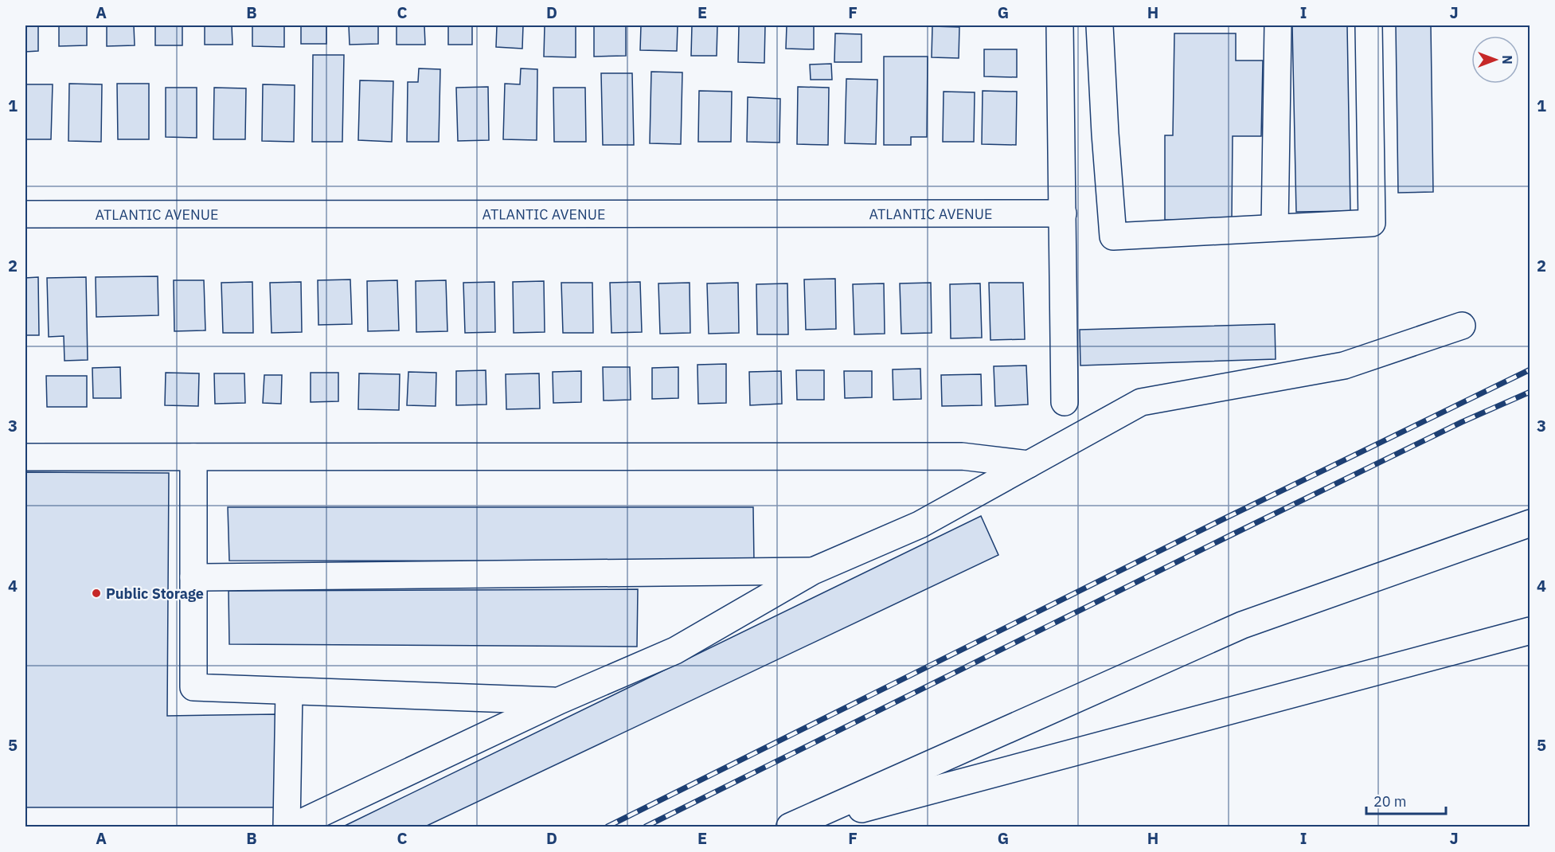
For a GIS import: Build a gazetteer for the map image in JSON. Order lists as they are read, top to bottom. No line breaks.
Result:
{"streets":{"street":["ATLANTIC AVENUE"]},"places":["Public Storage"],"scale_bar":"20 m","north":"right","grid":{"columns":["A","B","C","D","E","F","G","H","I","J"],"rows":["1","2","3","4","5"]}}
